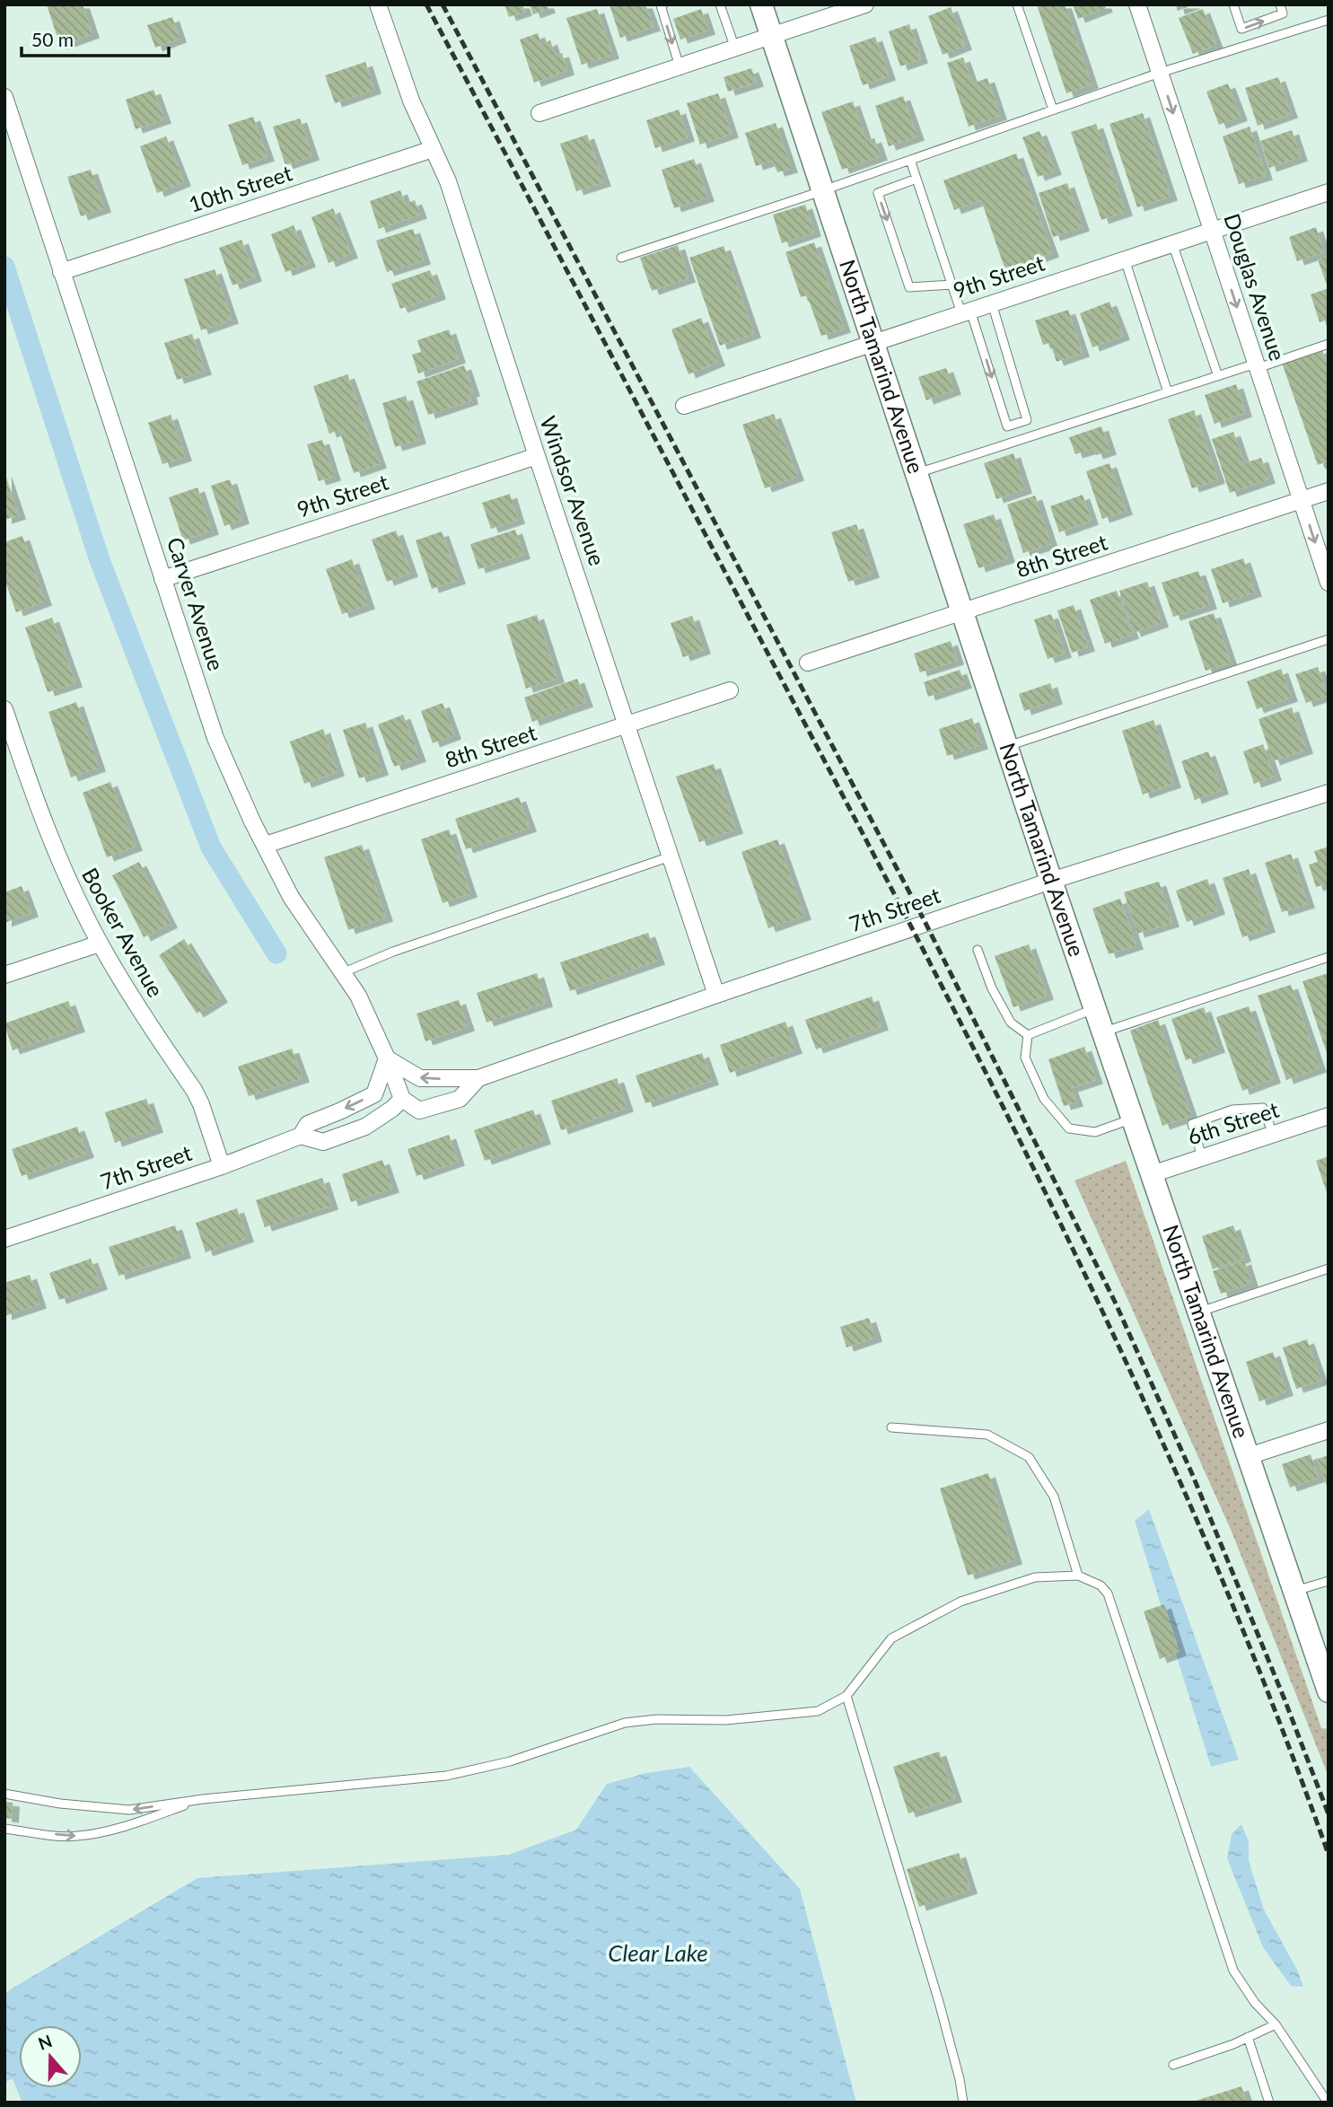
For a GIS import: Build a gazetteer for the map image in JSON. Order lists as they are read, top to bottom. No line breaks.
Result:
{"streets":{"street":["10th Street","9th Street","Douglas Avenue","North Tamarind Avenue","Windsor Avenue","8th Street","Carver Avenue","7th Street","Booker Avenue","6th Street"]},"crossings":[["10th Street","Windsor Avenue"],["10th Street","Carver Avenue"],["9th Street","Douglas Avenue"],["9th Street","North Tamarind Avenue"],["9th Street","Windsor Avenue"],["9th Street","Carver Avenue"],["Douglas Avenue","8th Street"],["North Tamarind Avenue","8th Street"],["North Tamarind Avenue","7th Street"],["North Tamarind Avenue","6th Street"],["Windsor Avenue","8th Street"],["Windsor Avenue","7th Street"],["8th Street","Carver Avenue"],["Carver Avenue","7th Street"],["7th Street","Booker Avenue"]],"one_way":["Douglas Avenue"],"water":["Clear Lake"],"scale_bar":"50 m","north":"top"}
